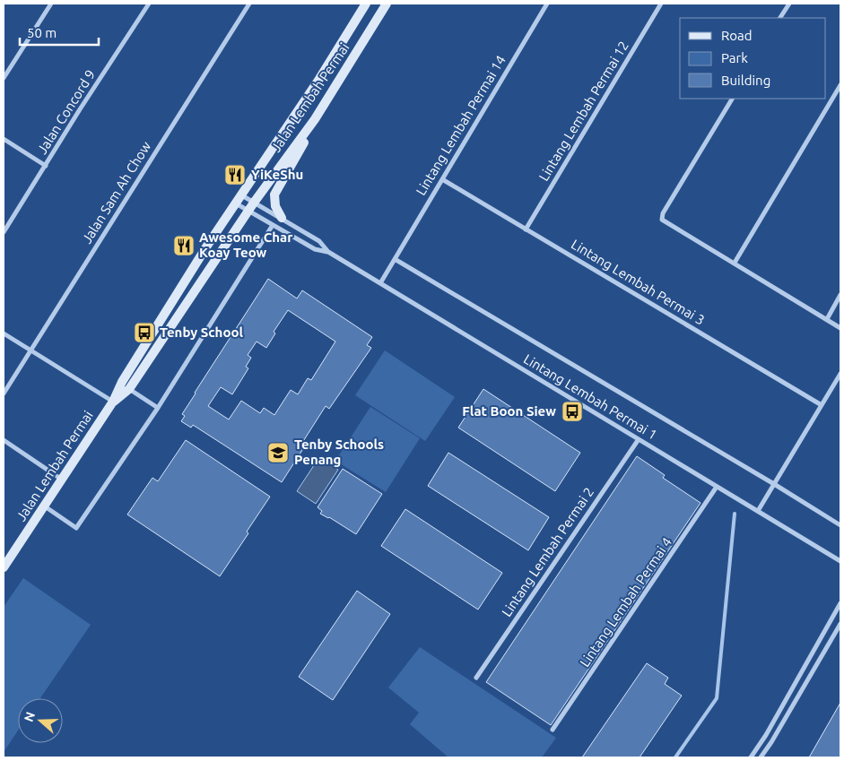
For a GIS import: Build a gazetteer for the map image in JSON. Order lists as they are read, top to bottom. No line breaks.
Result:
{"streets":{"main road":["Jalan Lembah Permai"],"street":["Lintang Lembah Permai 12","Jalan Concord 9","Lintang Lembah Permai 14","Jalan Sam Ah Chow","Lintang Lembah Permai 3","Lintang Lembah Permai 1","Lintang Lembah Permai 2","Lintang Lembah Permai 4"]},"crossings":[["Jalan Lembah Permai","Lintang Lembah Permai 1"],["Lintang Lembah Permai 12","Lintang Lembah Permai 3"],["Lintang Lembah Permai 14","Lintang Lembah Permai 3"],["Lintang Lembah Permai 14","Lintang Lembah Permai 1"],["Lintang Lembah Permai 1","Lintang Lembah Permai 2"],["Lintang Lembah Permai 1","Lintang Lembah Permai 4"]],"places":{"restaurant":["YiKeShu","Awesome Char Koay Teow"],"bus stop":["Tenby School","Flat Boon Siew"],"school or university":["Tenby Schools Penang"]},"legend":["Road","Park","Building"],"scale_bar":"50 m","north":"left"}
